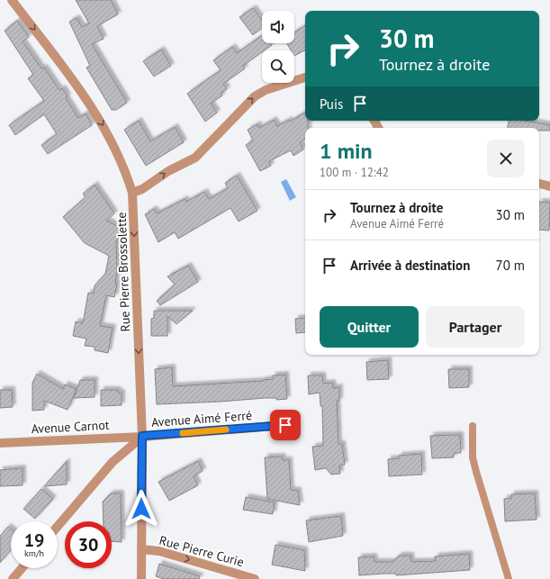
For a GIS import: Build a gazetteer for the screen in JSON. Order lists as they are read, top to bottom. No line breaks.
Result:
{"streets":{"street":["Rue Pierre Brossolette","Avenue Aimé Ferré","Avenue Carnot","Rue Pierre Curie"]},"crossings":[["Rue Pierre Brossolette","Avenue Aimé Ferré"],["Rue Pierre Brossolette","Avenue Carnot"],["Rue Pierre Brossolette","Rue Pierre Curie"],["Avenue Aimé Ferré","Avenue Carnot"]],"one_way":["Rue Pierre Brossolette","Rue Pierre Curie"],"page":{"turn":["30 m","Tournez à droite"],"then":"Puis","heading":["1 min","100 m · 12:42"],"list":[{"name":"Tournez à droite","note":"Avenue Aimé Ferré","value":"30 m"},{"name":"Arrivée à destination","value":"70 m"}],"buttons":["Quitter","Partager"],"speed":"19 km/h","limit":"30"}}
